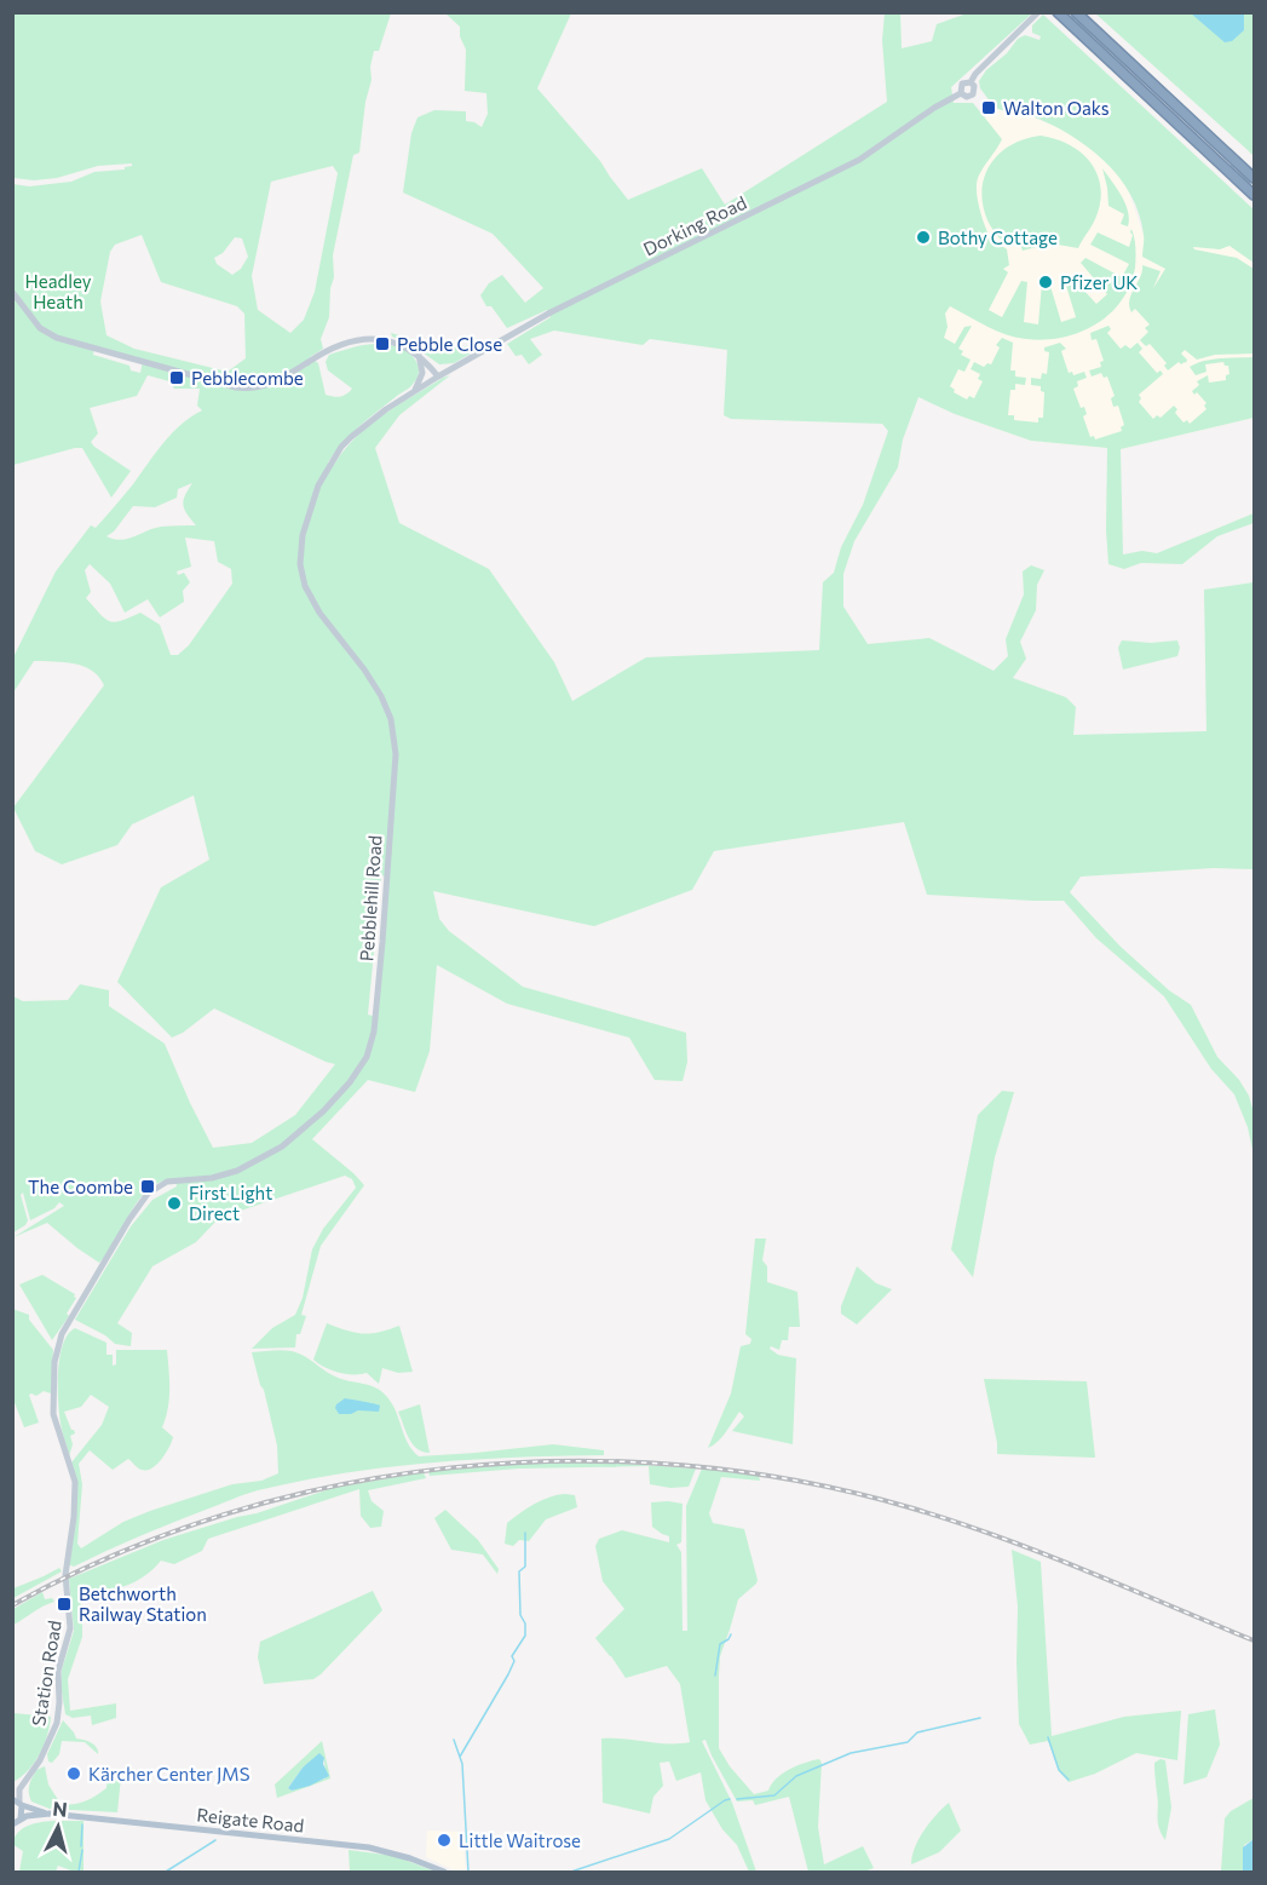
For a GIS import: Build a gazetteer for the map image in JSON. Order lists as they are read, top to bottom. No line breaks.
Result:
{"streets":{"main road":["Dorking Road","Pebblehill Road","Station Road","Reigate Road"]},"crossings":[["Dorking Road","Pebblehill Road"],["Pebblehill Road","Station Road"],["Station Road","Reigate Road"]],"parks":["Headley Heath"],"places":{"transit":["Walton Oaks","Pebble Close","Pebblecombe","The Coombe","Betchworth Railway Station"],"other":["Bothy Cottage","Pfizer UK","First Light Direct","Kärcher Center JMS","Little Waitrose"]},"north":"top"}
